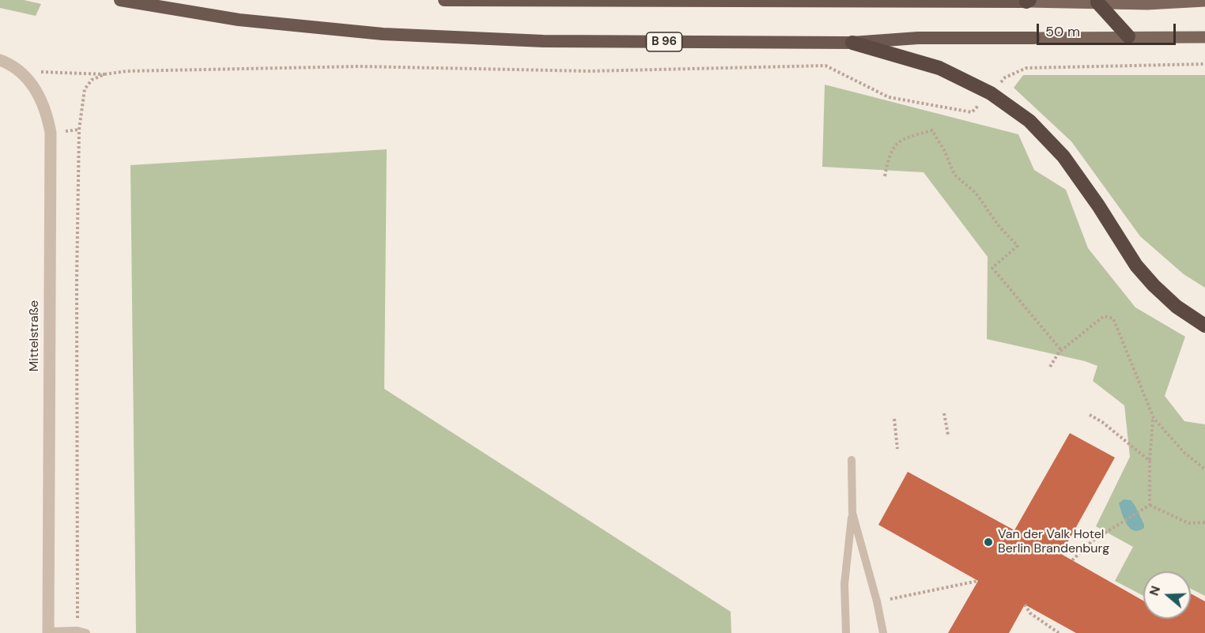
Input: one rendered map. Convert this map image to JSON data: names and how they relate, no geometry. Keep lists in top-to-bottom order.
{
  "streets": {
    "highway": ["B 96"],
    "street": ["Mittelstraße"]
  },
  "places": ["Van der Valk Hotel Berlin Brandenburg"],
  "scale_bar": "50 m",
  "north": "left"
}
